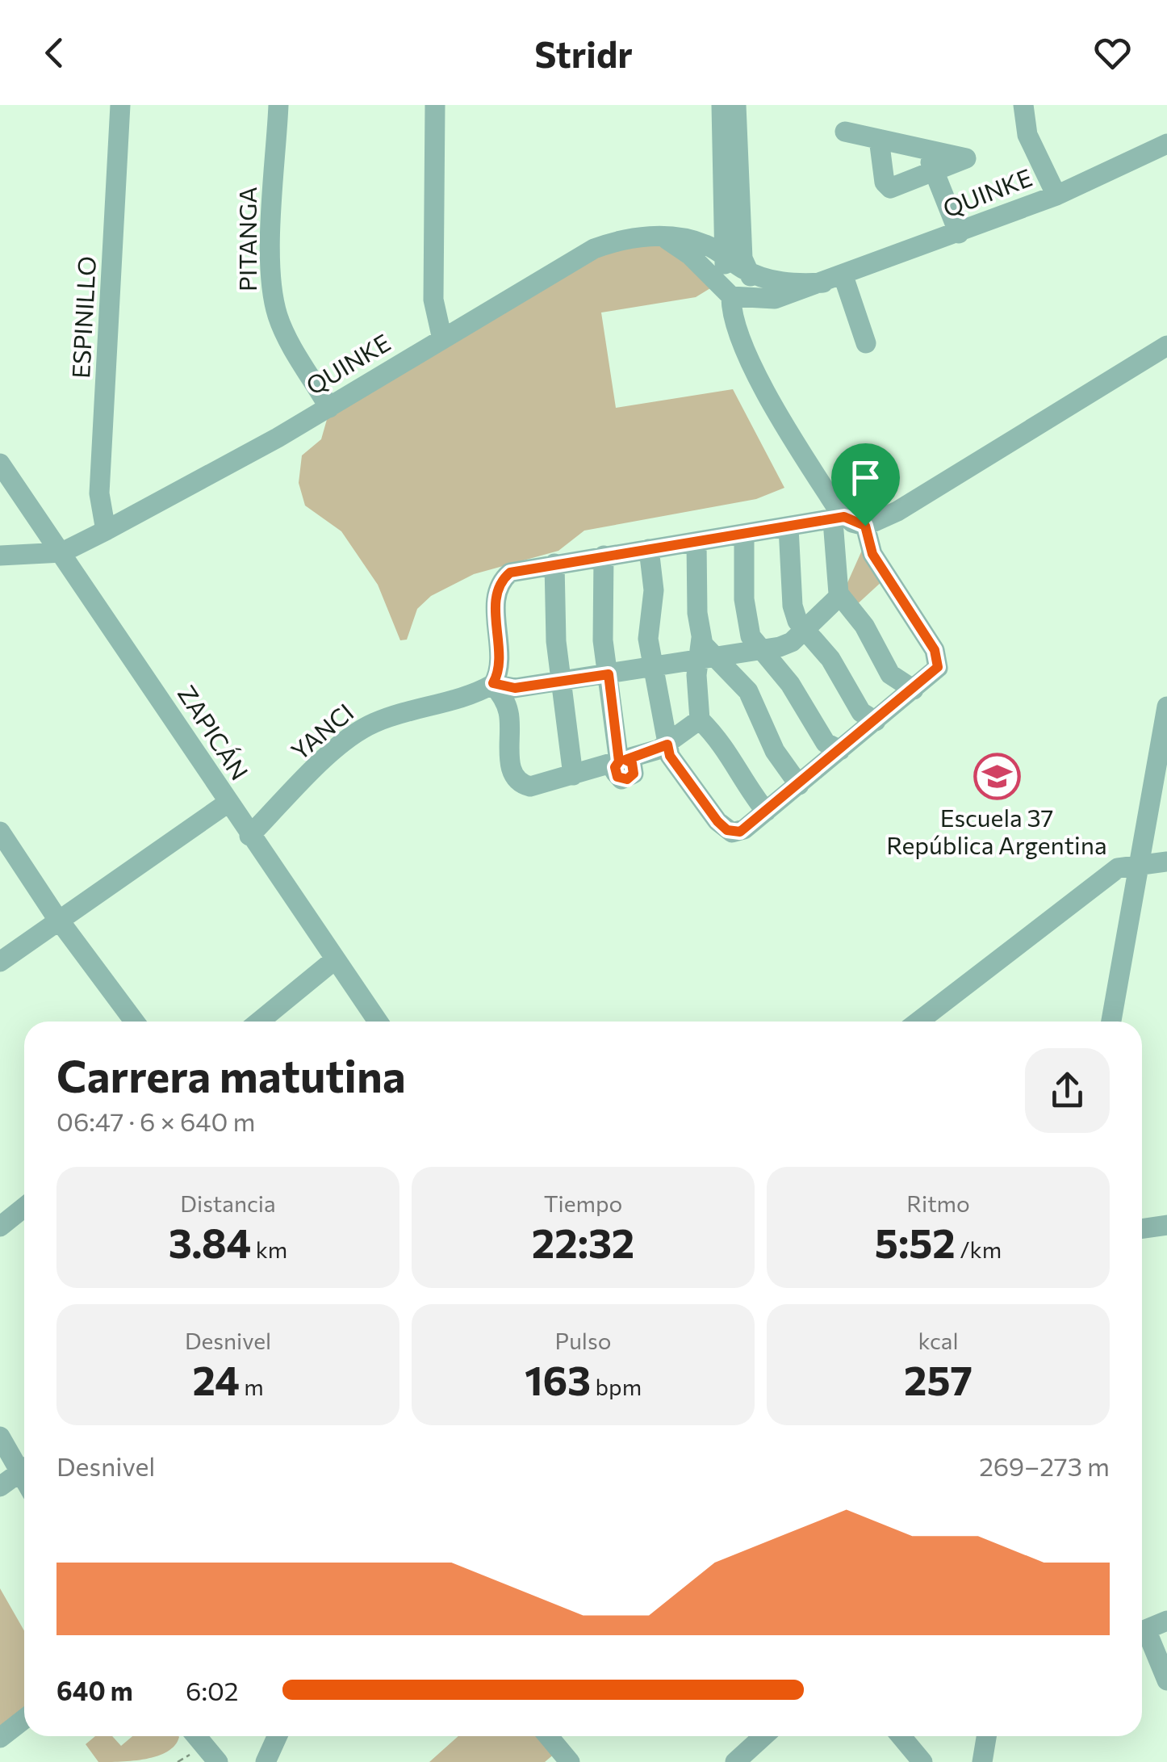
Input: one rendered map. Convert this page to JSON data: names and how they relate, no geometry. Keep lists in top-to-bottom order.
{
  "streets": {
    "street": [
      "QUINKE",
      "PITANGA",
      "ESPINILLO",
      "YANCI",
      "ZAPICÁN"
    ]
  },
  "crossings": [
    ["QUINKE", "PITANGA"],
    ["QUINKE", "ESPINILLO"],
    ["QUINKE", "ZAPICÁN"],
    ["YANCI", "ZAPICÁN"]
  ],
  "places": {
    "school or university": ["Escuela 37 República Argentina"]
  },
  "page": {
    "header": "Stridr",
    "heading": ["Carrera matutina", "06:47 · 6 × 640 m"],
    "stats": [
      ["Distancia", "3.84 km"],
      ["Tiempo", "22:32"],
      ["Ritmo", "5:52 /km"],
      ["Desnivel", "24 m"],
      ["Pulso", "163 bpm"],
      ["kcal", "257"]
    ],
    "chart": ["Desnivel", "269–273 m"],
    "list": [
      {
        "name": "640 m",
        "note": "6:02"
      }
    ]
  }
}
